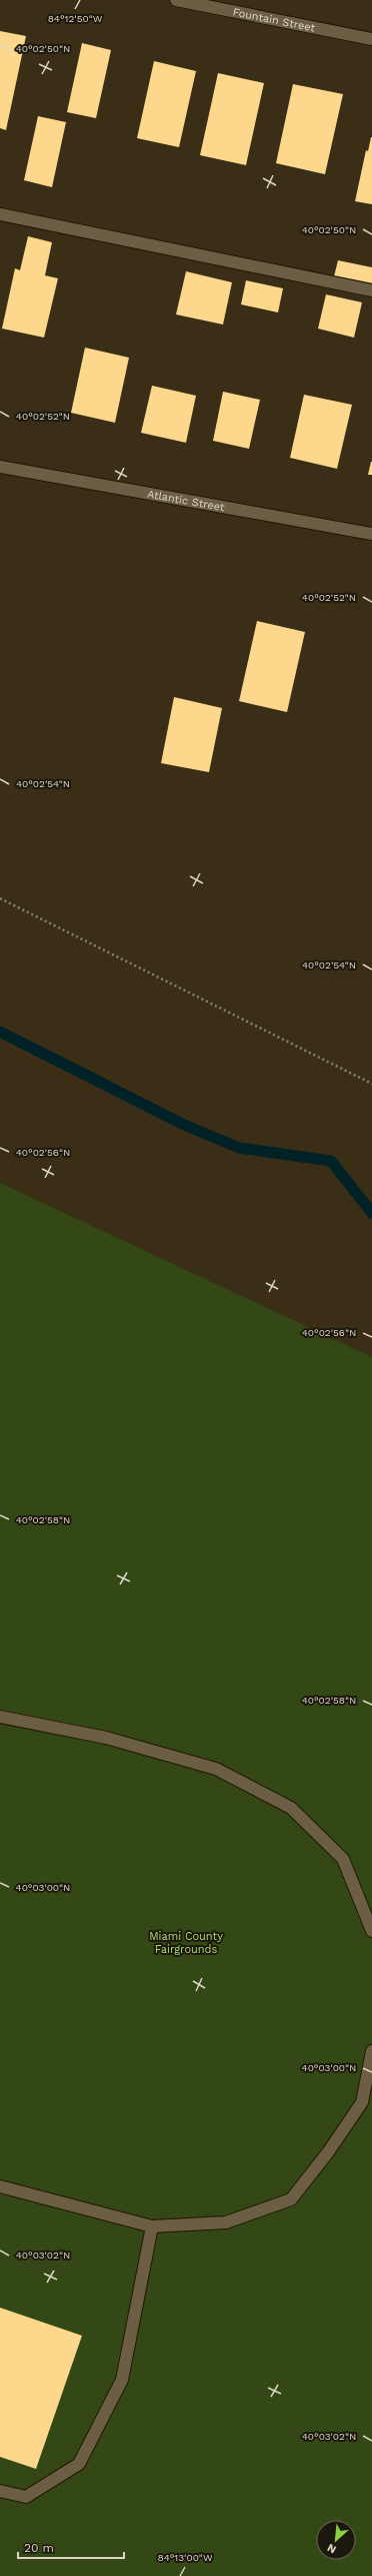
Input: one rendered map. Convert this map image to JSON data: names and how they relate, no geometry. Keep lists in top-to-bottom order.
{
  "streets": {
    "street": ["Fountain Street", "Atlantic Street"]
  },
  "parks": ["Miami County Fairgrounds"],
  "scale_bar": "20 m",
  "north": "bottom left",
  "coordinates": [
    "84°12'50\"W",
    "40°02'50\"N",
    "40°02'52\"N",
    "40°02'54\"N",
    "40°02'56\"N",
    "40°02'58\"N",
    "40°03'00\"N",
    "40°03'02\"N",
    "84°13'00\"W"
  ]
}
